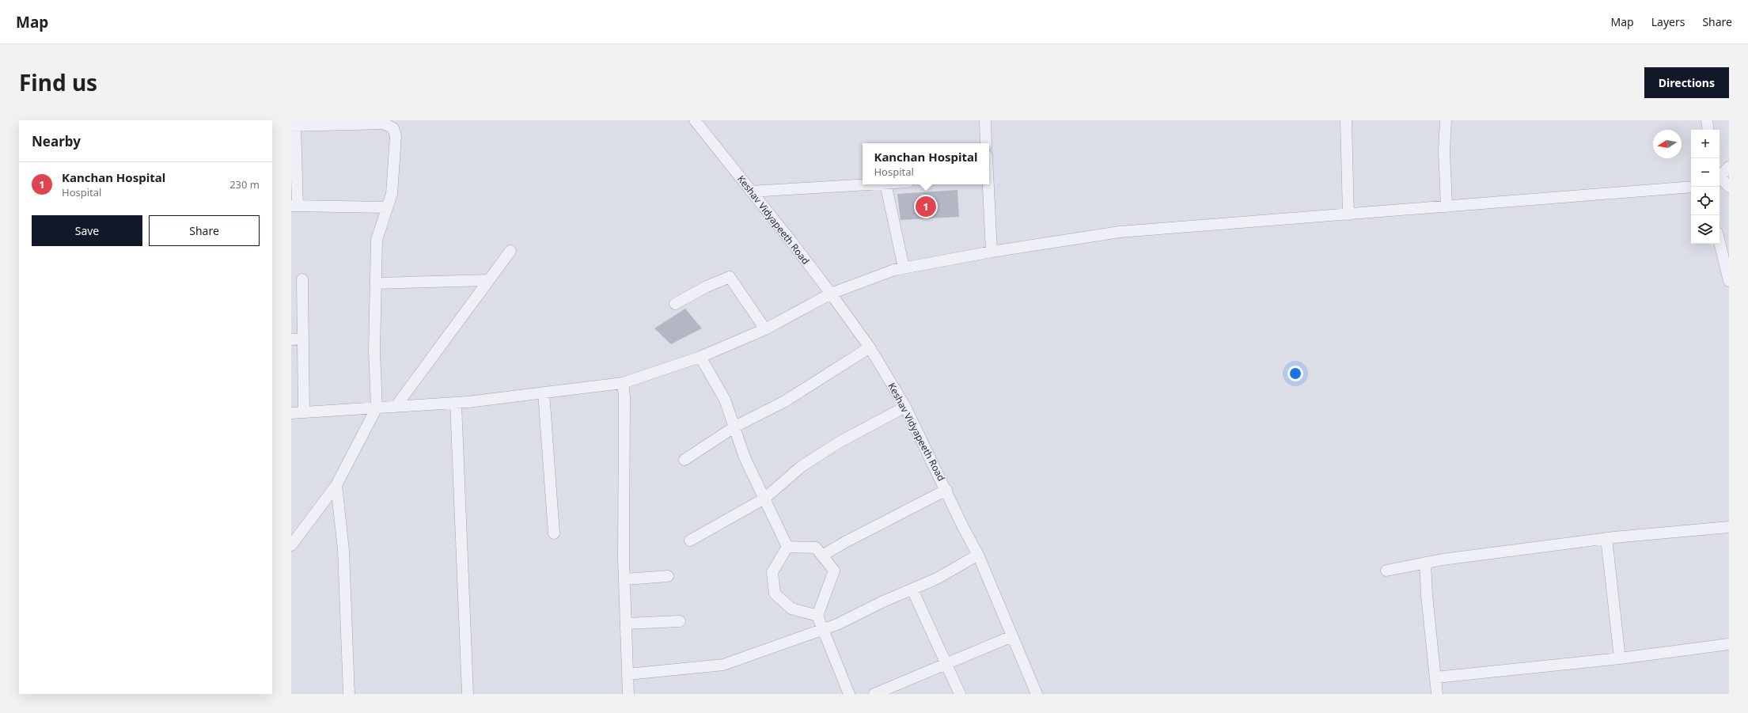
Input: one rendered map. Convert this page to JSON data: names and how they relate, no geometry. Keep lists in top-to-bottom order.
{
  "streets": {
    "street": ["Keshav Vidyapeeth Road"]
  },
  "north": "left",
  "page": {
    "header": "Map",
    "nav": ["Map", "Layers", "Share"],
    "title": "Find us",
    "buttons": [
      "Directions",
      ["Save", "Share"]
    ],
    "heading": "Nearby",
    "map_buttons": ["+", "−"],
    "popup": ["Kanchan Hospital", "Hospital"],
    "list": [
      {
        "mark": "1",
        "name": "Kanchan Hospital",
        "note": "Hospital",
        "value": "230 m"
      }
    ],
    "pins": "1"
  }
}
